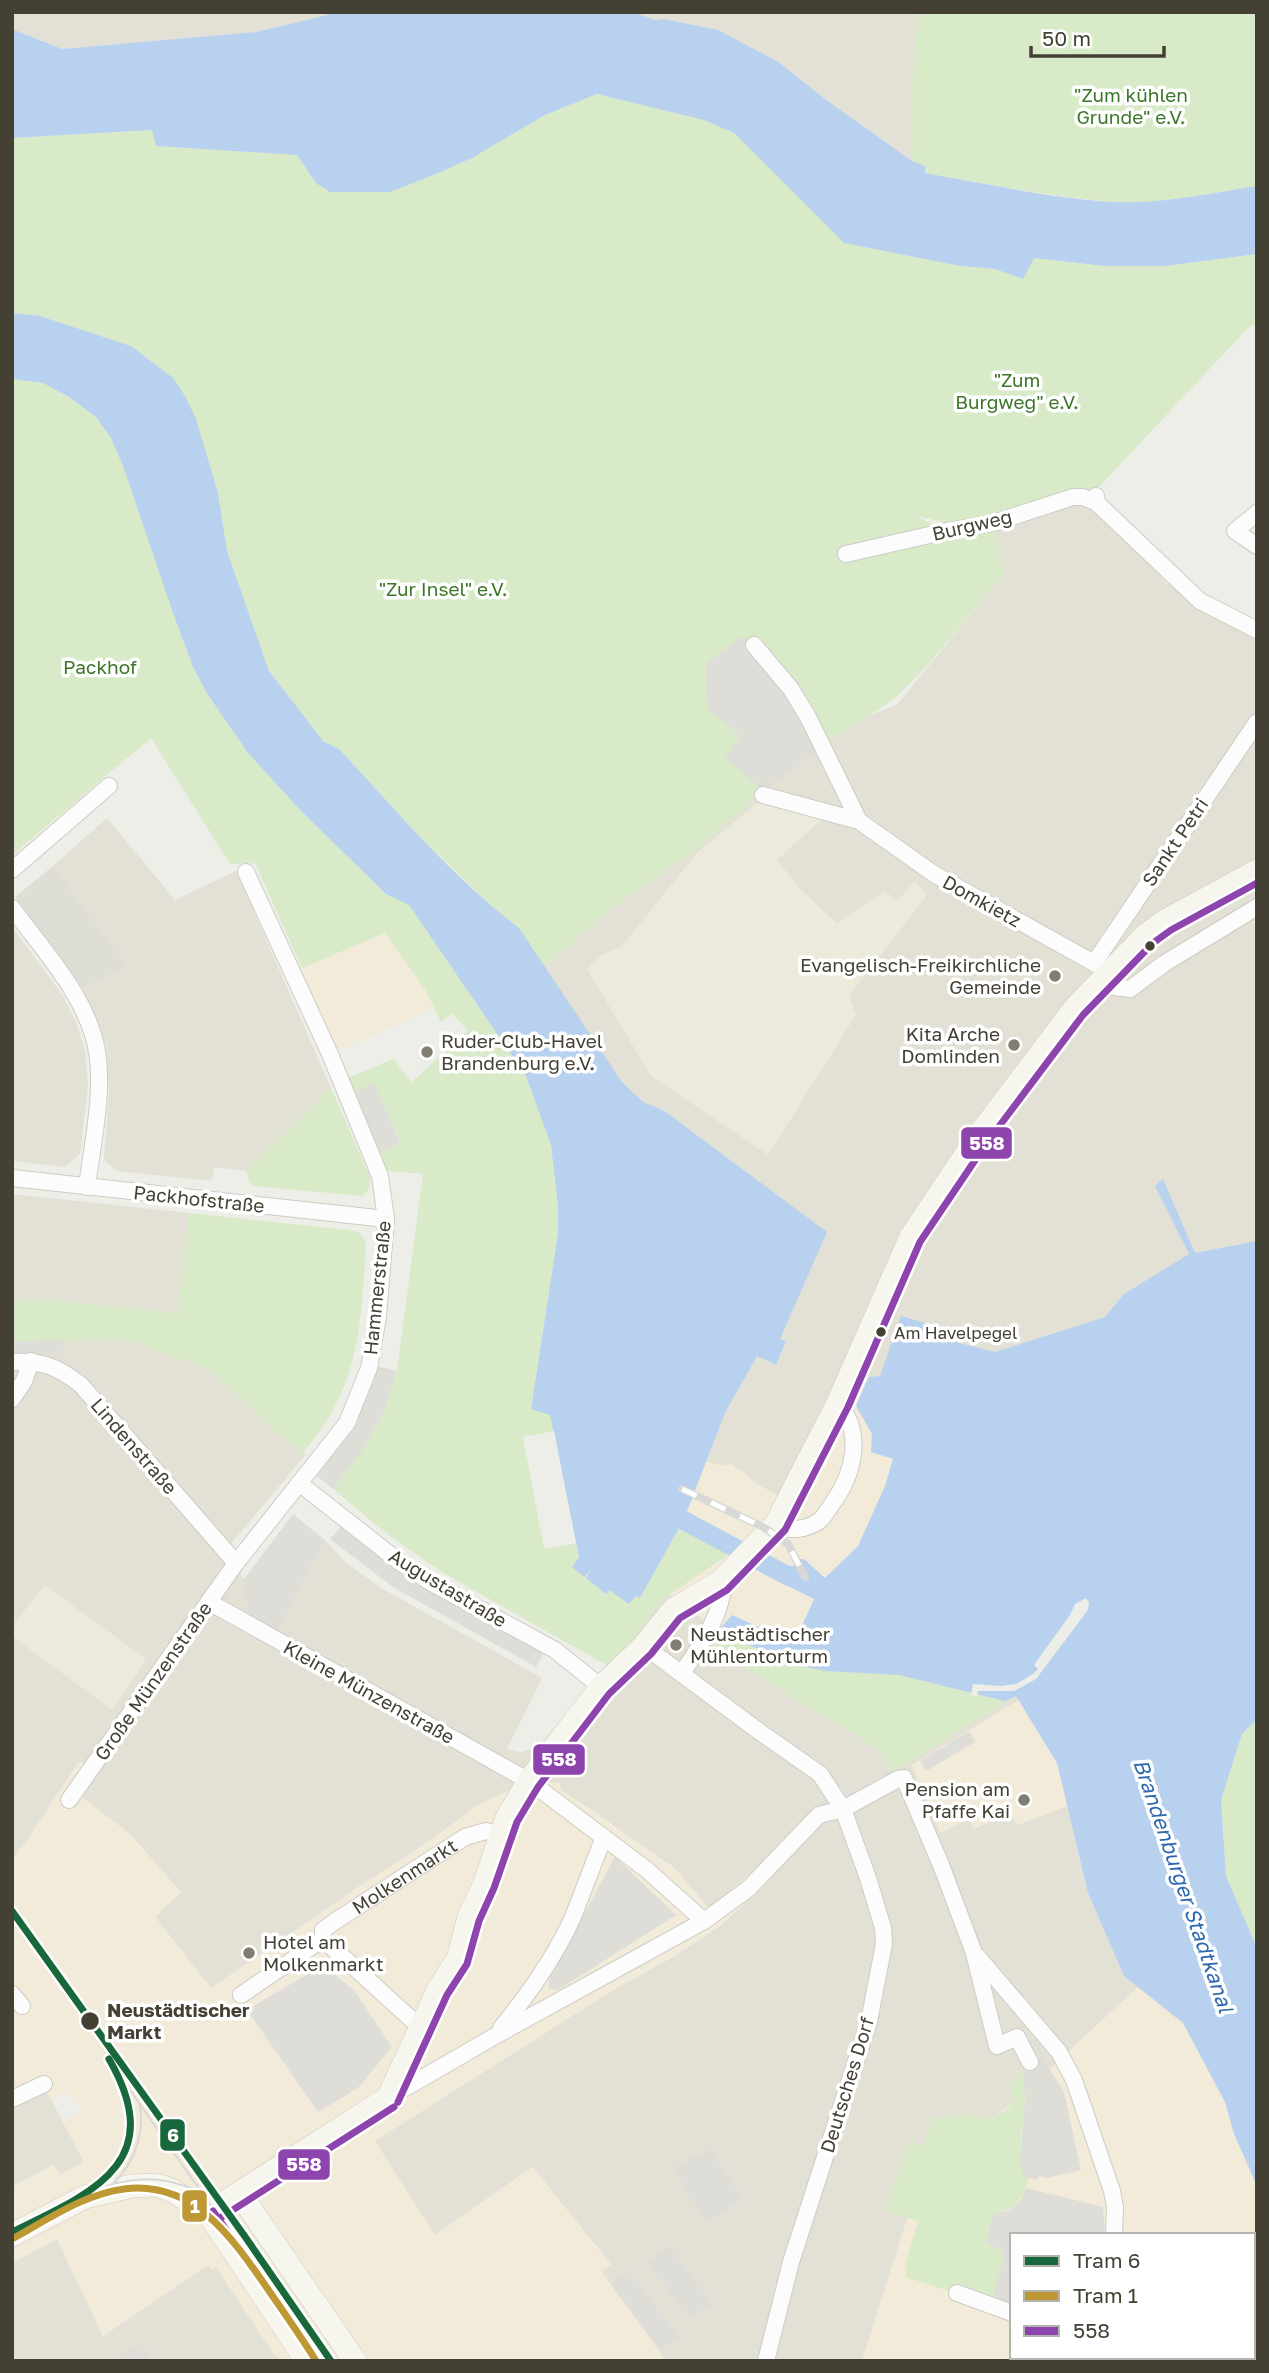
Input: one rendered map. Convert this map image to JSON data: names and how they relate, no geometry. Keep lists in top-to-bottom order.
{
  "streets": {
    "street": [
      "Burgweg",
      "Sankt Petri",
      "Domkietz",
      "Packhofstraße",
      "Hammerstraße",
      "Lindenstraße",
      "Augustastraße",
      "Große Münzenstraße",
      "Kleine Münzenstraße",
      "Molkenmarkt",
      "Deutsches Dorf"
    ]
  },
  "crossings": [
    ["Sankt Petri", "Domkietz"],
    ["Packhofstraße", "Hammerstraße"],
    ["Hammerstraße", "Lindenstraße"],
    ["Hammerstraße", "Augustastraße"],
    ["Hammerstraße", "Große Münzenstraße"],
    ["Lindenstraße", "Große Münzenstraße"],
    ["Große Münzenstraße", "Kleine Münzenstraße"]
  ],
  "water": ["Brandenburger Stadtkanal"],
  "parks": [
    "\"Zum kühlen Grunde\" e.V.",
    "\"Zum Burgweg\" e.V.",
    "\"Zur Insel\" e.V.",
    "Packhof"
  ],
  "places": [
    "Evangelisch-Freikirchliche Gemeinde",
    "Kita Arche Domlinden",
    "Ruder-Club-Havel Brandenburg e.V.",
    "Am Havelpegel",
    "Neustädtischer Mühlentorturm",
    "Pension am Pfaffe Kai",
    "Hotel am Molkenmarkt",
    "Neustädtischer Markt"
  ],
  "lines": ["transit line 558", "tram line 6", "tram line 1"],
  "legend": ["Tram 6", "Tram 1", "558"],
  "scale_bar": "50 m"
}
